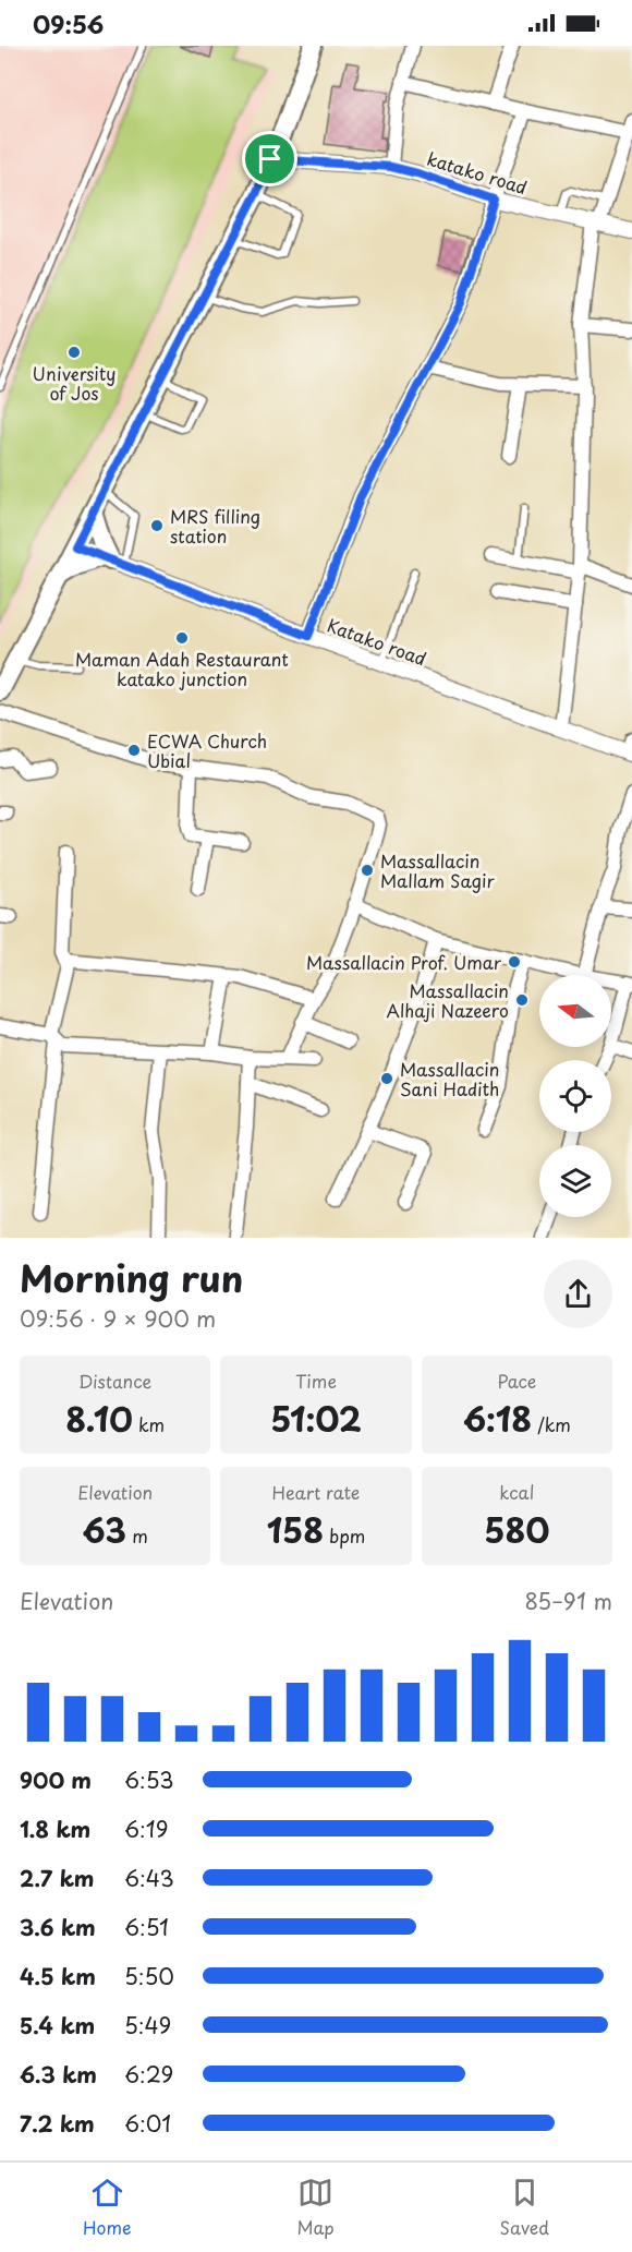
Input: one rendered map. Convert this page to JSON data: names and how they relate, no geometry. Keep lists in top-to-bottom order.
{
  "streets": {
    "street": ["katako road", "Katako road"]
  },
  "places": [
    "University of Jos",
    "MRS filling station",
    "Maman Adah Restaurant katako junction",
    "ECWA Church Ubial",
    "Massallacin Mallam Sagir",
    "Massallacin Prof. Umar",
    "Massallacin Alhaji Nazeero",
    "Massallacin Sani Hadith"
  ],
  "north": "left",
  "page": {
    "status": "09:56",
    "heading": ["Morning run", "09:56 · 9 × 900 m"],
    "stats": [
      ["Distance", "8.10 km"],
      ["Time", "51:02"],
      ["Pace", "6:18 /km"],
      ["Elevation", "63 m"],
      ["Heart rate", "158 bpm"],
      ["kcal", "580"]
    ],
    "chart": ["Elevation", "85–91 m"],
    "list": [
      {
        "name": "900 m",
        "note": "6:53"
      },
      {
        "name": "1.8 km",
        "note": "6:19"
      },
      {
        "name": "2.7 km",
        "note": "6:43"
      },
      {
        "name": "3.6 km",
        "note": "6:51"
      },
      {
        "name": "4.5 km",
        "note": "5:50"
      },
      {
        "name": "5.4 km",
        "note": "5:49"
      },
      {
        "name": "6.3 km",
        "note": "6:29"
      },
      {
        "name": "7.2 km",
        "note": "6:01"
      }
    ],
    "tabs": ["Home", "Map", "Saved"]
  }
}
